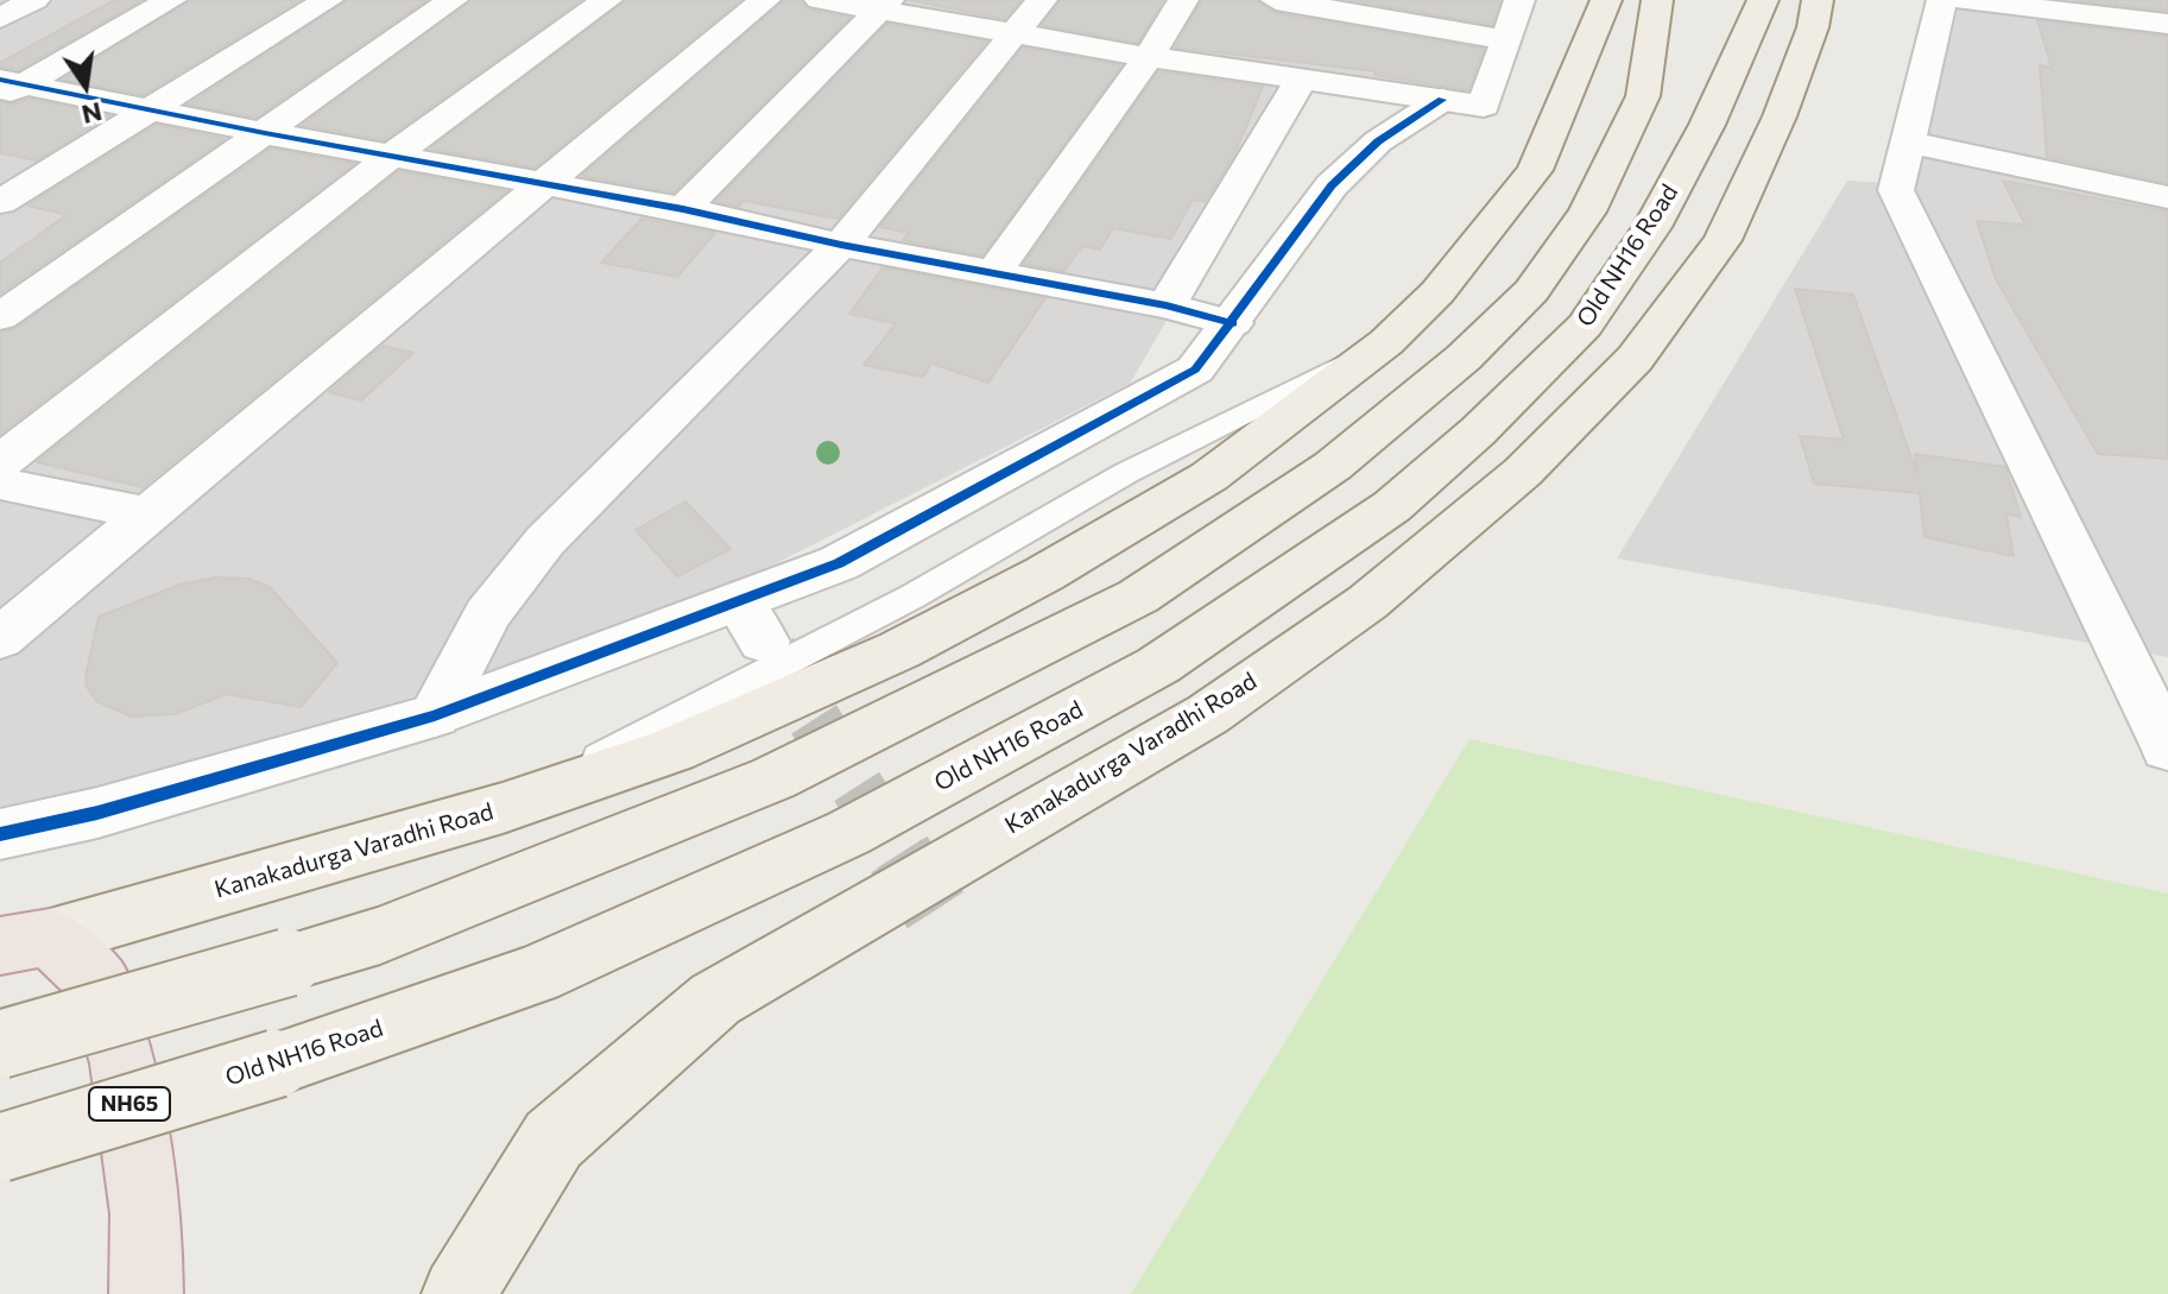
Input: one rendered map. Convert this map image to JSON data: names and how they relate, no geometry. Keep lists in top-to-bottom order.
{
  "streets": {
    "highway": ["NH65"],
    "main road": ["Old NH16 Road", "Kanakadurga Varadhi Road"]
  },
  "crossings": [
    ["Kanakadurga Varadhi Road", "NH65"]
  ],
  "north": "bottom"
}
